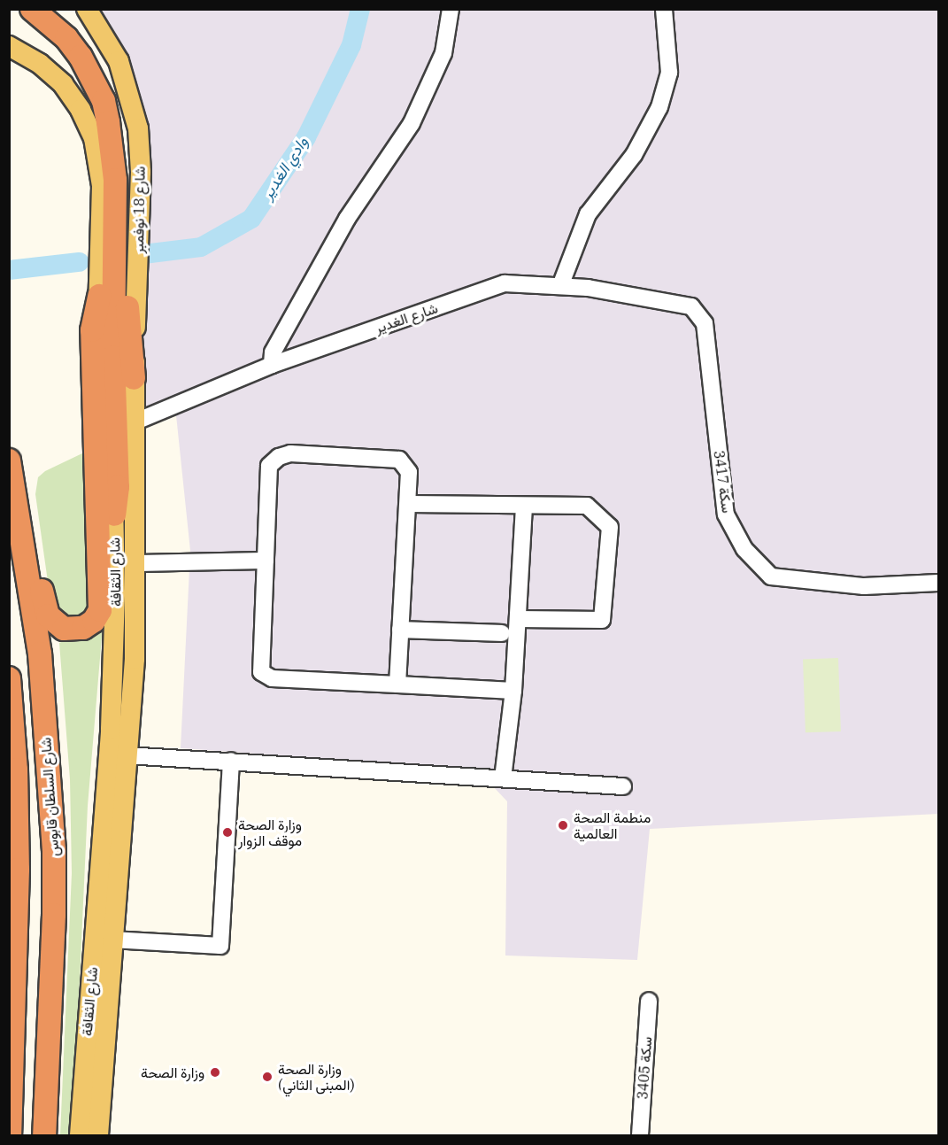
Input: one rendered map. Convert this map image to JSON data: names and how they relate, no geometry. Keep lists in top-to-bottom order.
{
  "streets": {
    "highway": ["شارع السلطان قابوس"],
    "main road": ["شارع 18 نوفمبر", "شارع الثقافة"],
    "street": ["شارع الغدير", "سكة 3417", "سكة 3405"]
  },
  "crossings": [
    ["شارع 18 نوفمبر", "شارع الغدير"],
    ["شارع 18 نوفمبر", "شارع الثقافة"],
    ["شارع الغدير", "سكة 3417"],
    ["شارع الغدير", "شارع الثقافة"]
  ],
  "water": ["وادي الغدير"],
  "places": [
    "منطمة الصحة العالمية",
    "وزارة الصحة موقف الزوار",
    "وزارة الصحة",
    "وزارة الصحة (المبنى الثاني)"
  ]
}
